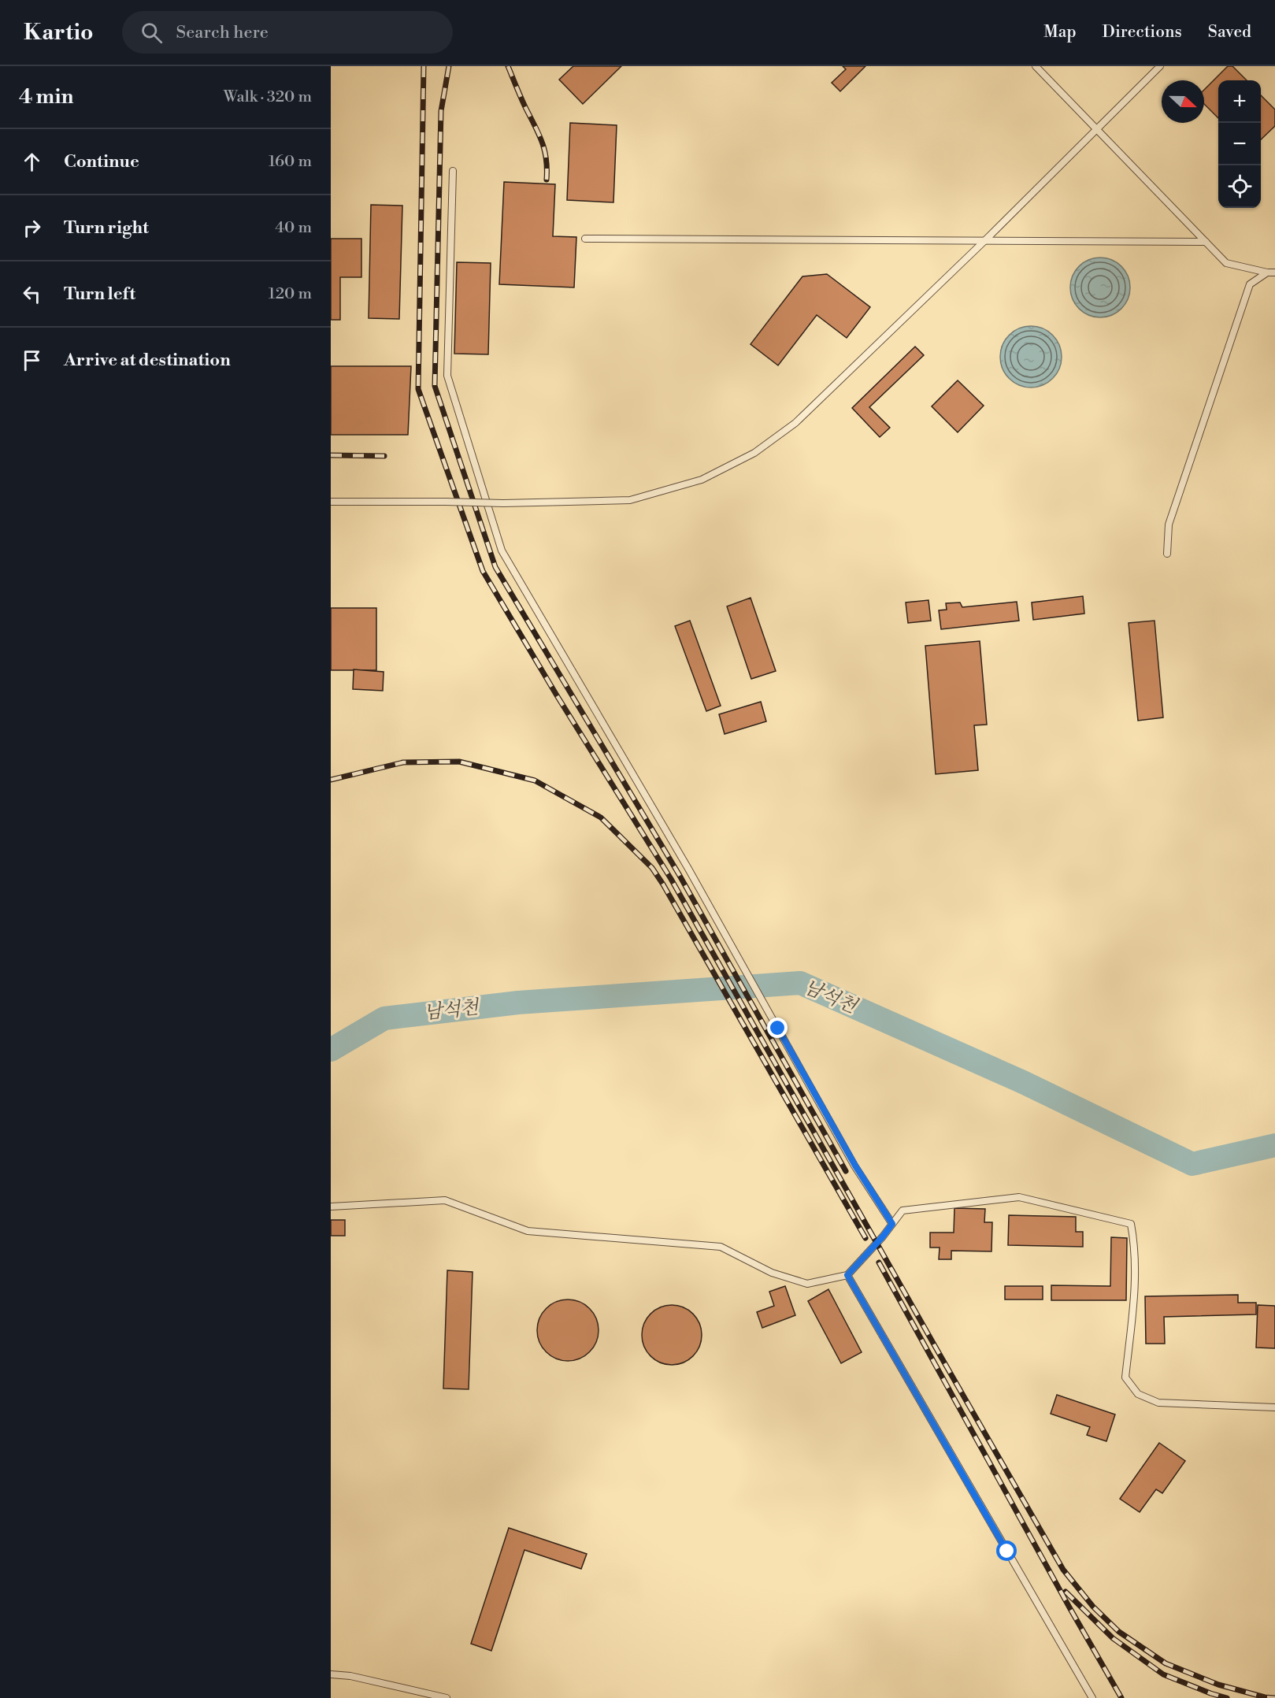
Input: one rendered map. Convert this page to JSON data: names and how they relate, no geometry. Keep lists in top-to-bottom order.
{
  "water": ["남석천"],
  "north": "right",
  "page": {
    "header": "Kartio",
    "search": "Search here",
    "nav": ["Map", "Directions", "Saved"],
    "heading": ["4 min", "Walk · 320 m"],
    "map_buttons": ["+", "−"],
    "list": [
      ["Continue", "160 m"],
      ["Turn right", "40 m"],
      ["Turn left", "120 m"],
      "Arrive at destination"
    ]
  }
}
